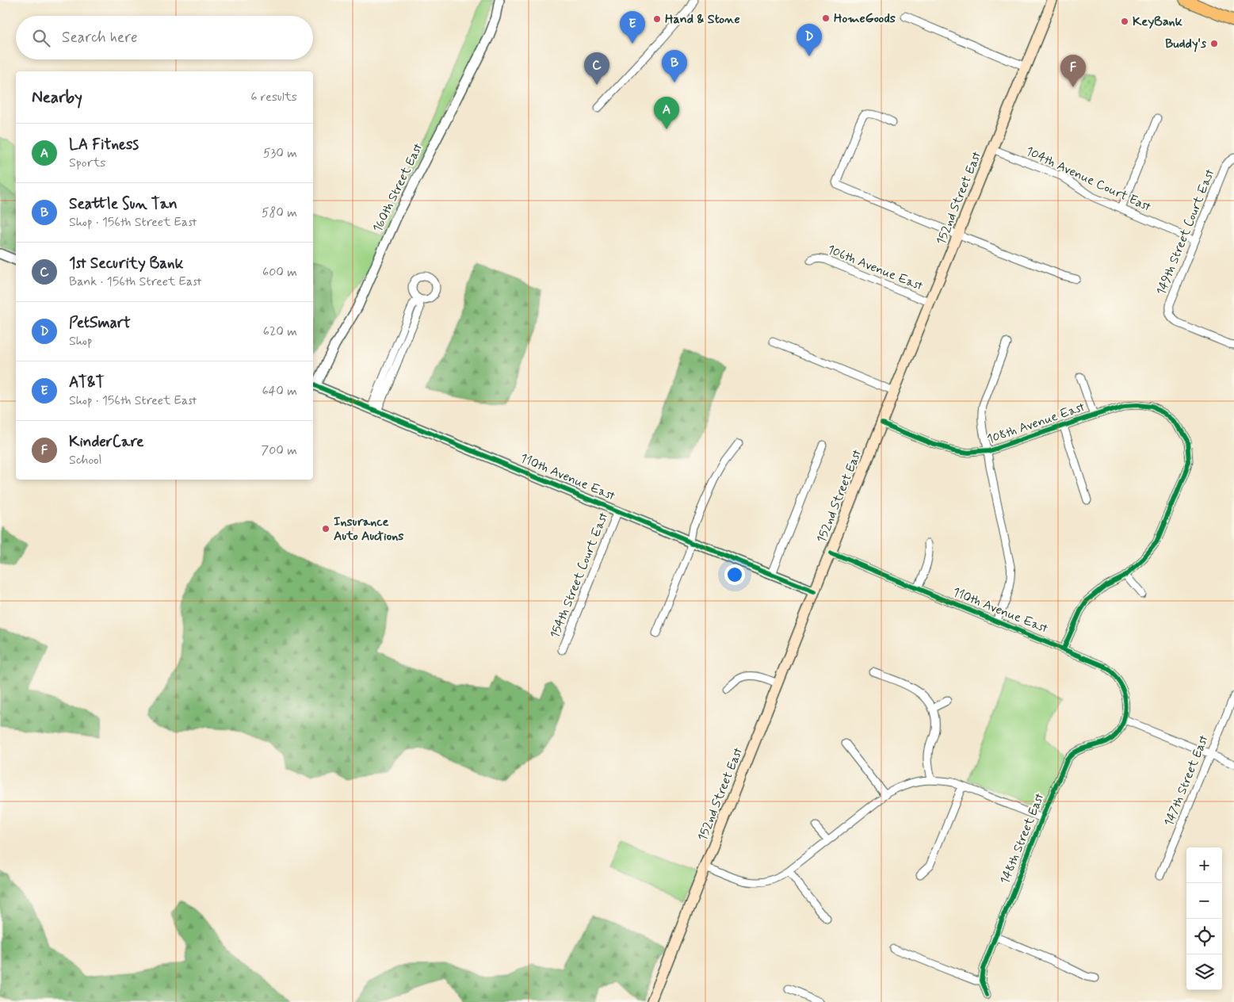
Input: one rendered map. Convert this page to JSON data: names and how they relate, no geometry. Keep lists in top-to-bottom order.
{
  "streets": {
    "main road": ["152nd Street East"],
    "street": [
      "104th Avenue Court East",
      "160th Street East",
      "149th Street Court East",
      "106th Avenue East",
      "108th Avenue East",
      "110th Avenue East",
      "154th Street Court East",
      "147th Street East",
      "148th Street East"
    ]
  },
  "crossings": [
    ["104th Avenue Court East", "152nd Street East"],
    ["104th Avenue Court East", "149th Street Court East"],
    ["160th Street East", "110th Avenue East"],
    ["152nd Street East", "106th Avenue East"],
    ["152nd Street East", "108th Avenue East"],
    ["152nd Street East", "110th Avenue East"],
    ["110th Avenue East", "154th Street Court East"],
    ["110th Avenue East", "148th Street East"]
  ],
  "places": [
    "HomeGoods",
    "Hand & Stone",
    "KeyBank",
    "Buddy's",
    "Insurance Auto Auctions"
  ],
  "page": {
    "pins": [
      "E",
      "D",
      "B",
      "C",
      "F",
      "A"
    ],
    "search": "Search here",
    "heading": ["Nearby", "6 results"],
    "list": [
      {
        "mark": "A",
        "name": "LA Fitness",
        "note": "Sports",
        "value": "530 m"
      },
      {
        "mark": "B",
        "name": "Seattle Sun Tan",
        "note": "Shop · 156th Street East",
        "value": "580 m"
      },
      {
        "mark": "C",
        "name": "1st Security Bank",
        "note": "Bank · 156th Street East",
        "value": "600 m"
      },
      {
        "mark": "D",
        "name": "PetSmart",
        "note": "Shop",
        "value": "620 m"
      },
      {
        "mark": "E",
        "name": "AT&T",
        "note": "Shop · 156th Street East",
        "value": "640 m"
      },
      {
        "mark": "F",
        "name": "KinderCare",
        "note": "School",
        "value": "700 m"
      }
    ],
    "map_buttons": ["+", "−"]
  }
}
